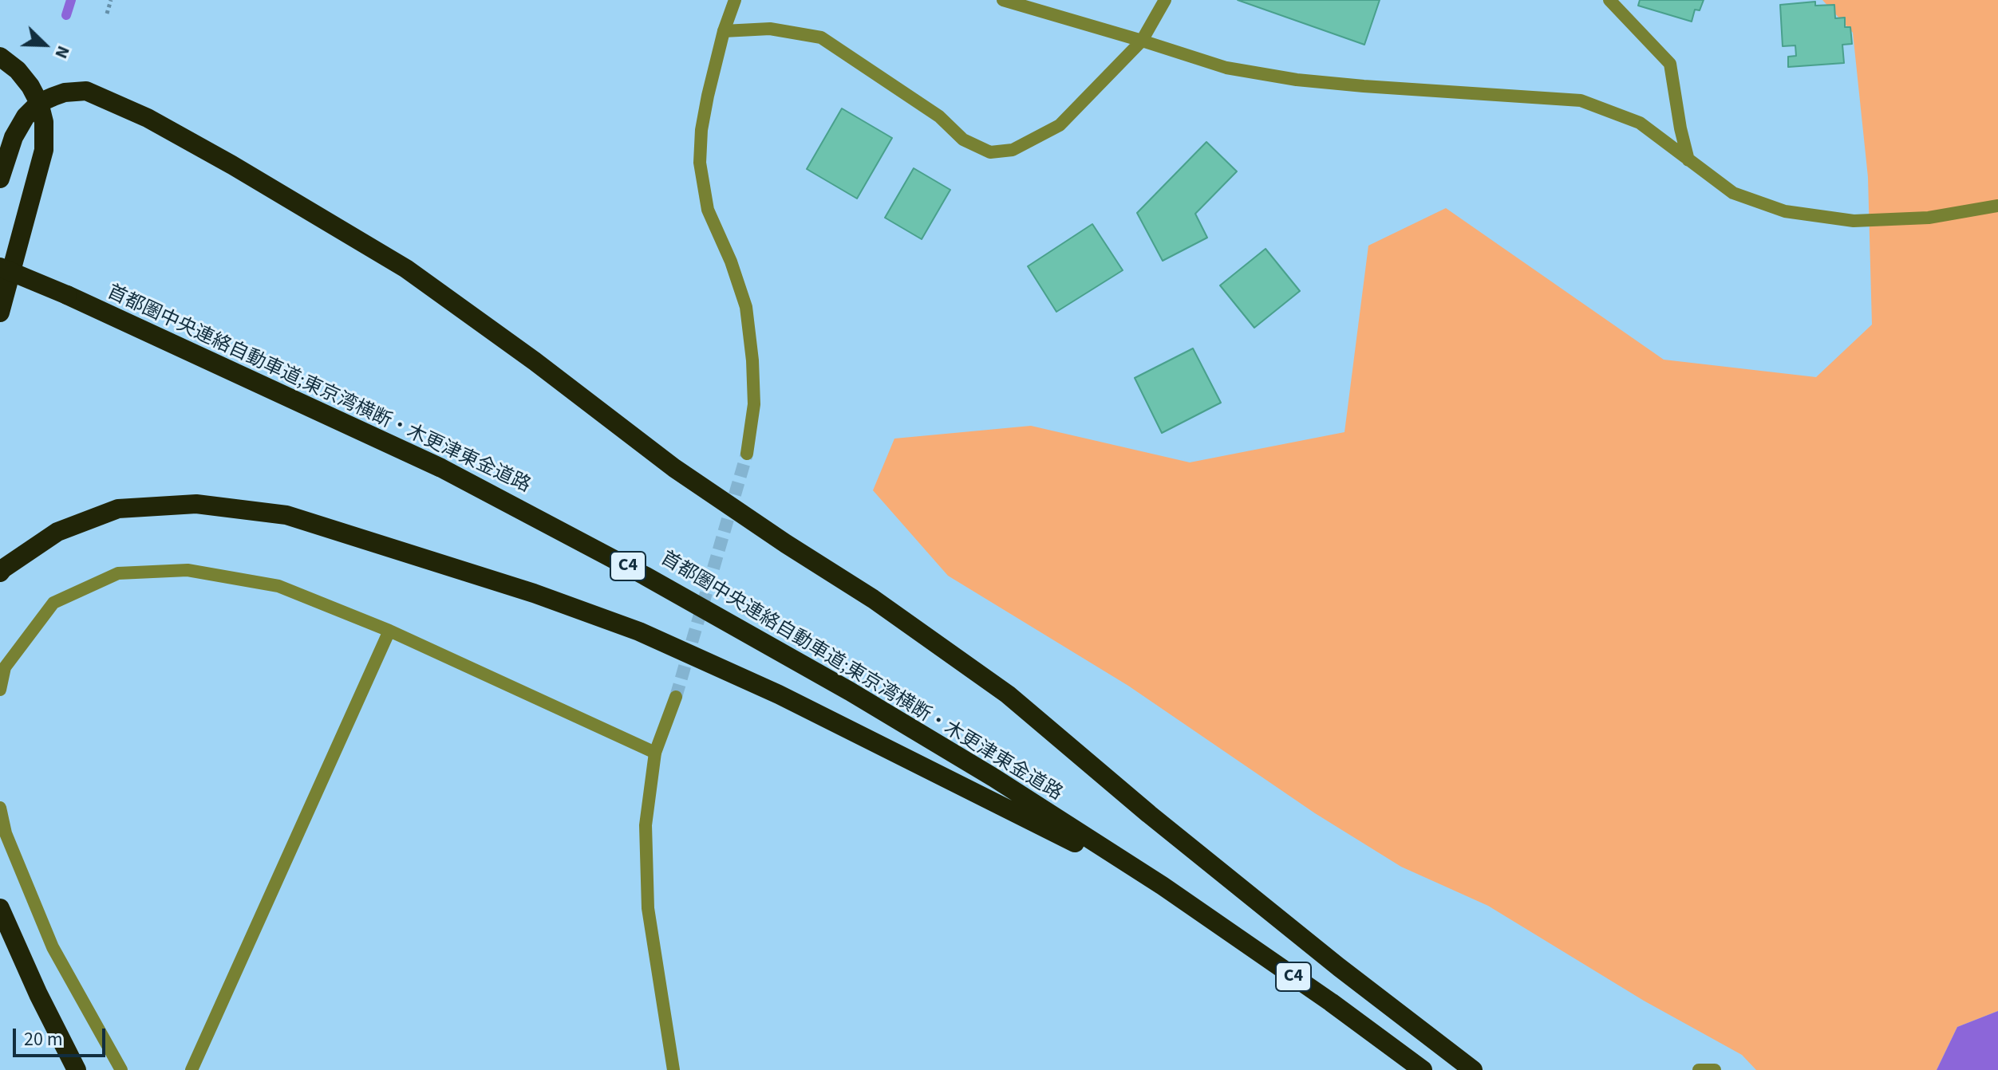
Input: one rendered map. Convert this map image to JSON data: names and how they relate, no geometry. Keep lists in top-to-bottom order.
{
  "streets": {
    "highway": ["首都圏中央連絡自動車道;東京湾横断・木更津東金道路", "C4"]
  },
  "scale_bar": "20 m",
  "north": "bottom right"
}
